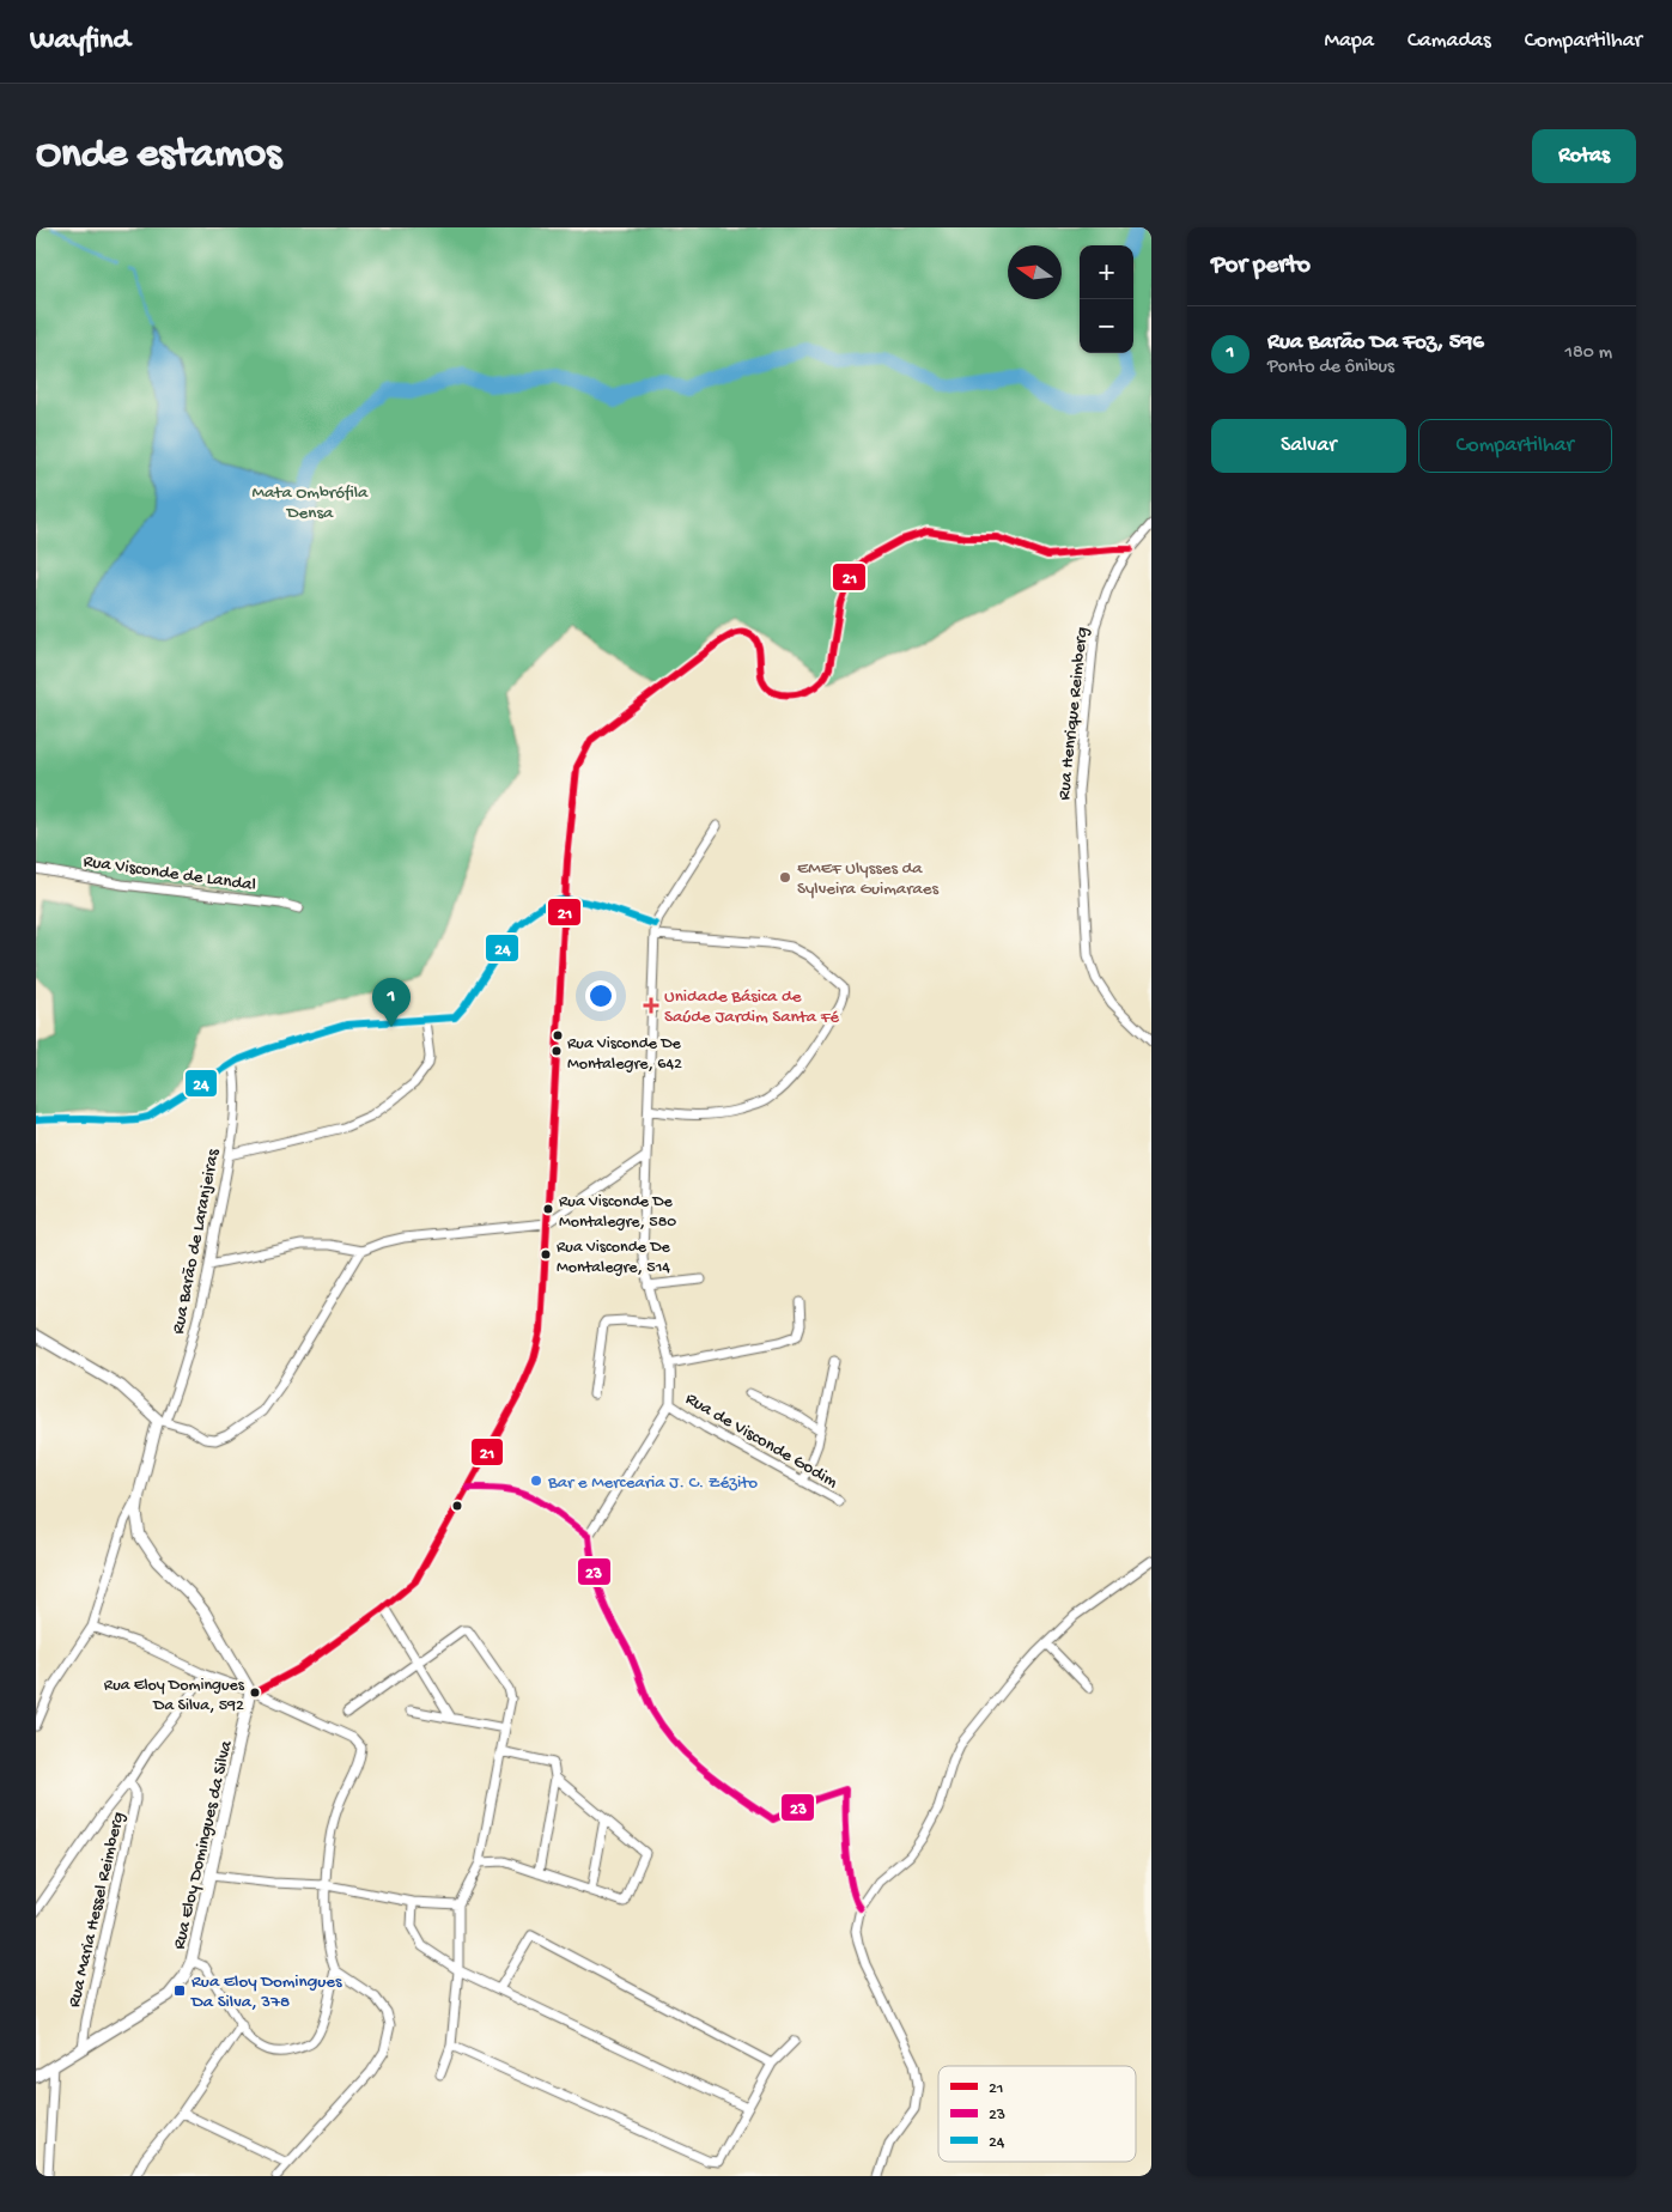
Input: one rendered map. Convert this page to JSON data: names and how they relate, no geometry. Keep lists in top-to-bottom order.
{
  "streets": {
    "main road": ["Rua Barão de Laranjeiras", "Rua Eloy Domingues da Silva"],
    "street": [
      "Rua Henrique Reimberg",
      "Rua Visconde de Landal",
      "Rua de Visconde Godim",
      "Rua Maria Hessel Reimberg"
    ]
  },
  "crossings": [
    ["Rua Eloy Domingues da Silva", "Rua Maria Hessel Reimberg"]
  ],
  "parks": ["Mata Ombrófila Densa"],
  "places": {
    "other": [
      "EMEF Ulysses da Sylveira Guimaraes",
      "Rua Visconde De Montalegre, 642",
      "Rua Visconde De Montalegre, 580",
      "Rua Visconde De Montalegre, 514",
      "Bar e Mercearia J. C. Zézito",
      "Rua Eloy Domingues Da Silva, 592"
    ],
    "health": ["Unidade Básica de Saúde Jardim Santa Fé"],
    "transit": ["Rua Eloy Domingues Da Silva, 378"]
  },
  "lines": ["transit line 21", "transit line 24", "transit line 23"],
  "legend": ["21", "23", "24"],
  "north": "left",
  "page": {
    "header": "Wayfind",
    "nav": ["Mapa", "Camadas", "Compartilhar"],
    "buttons": [
      "Rotas",
      ["Salvar", "Compartilhar"]
    ],
    "title": "Onde estamos",
    "heading": "Por perto",
    "map_buttons": ["+", "−"],
    "list": [
      {
        "mark": "1",
        "name": "Rua Barão Da Foz, 596",
        "note": "Ponto de ônibus",
        "value": "180 m"
      }
    ],
    "pins": "1"
  }
}
